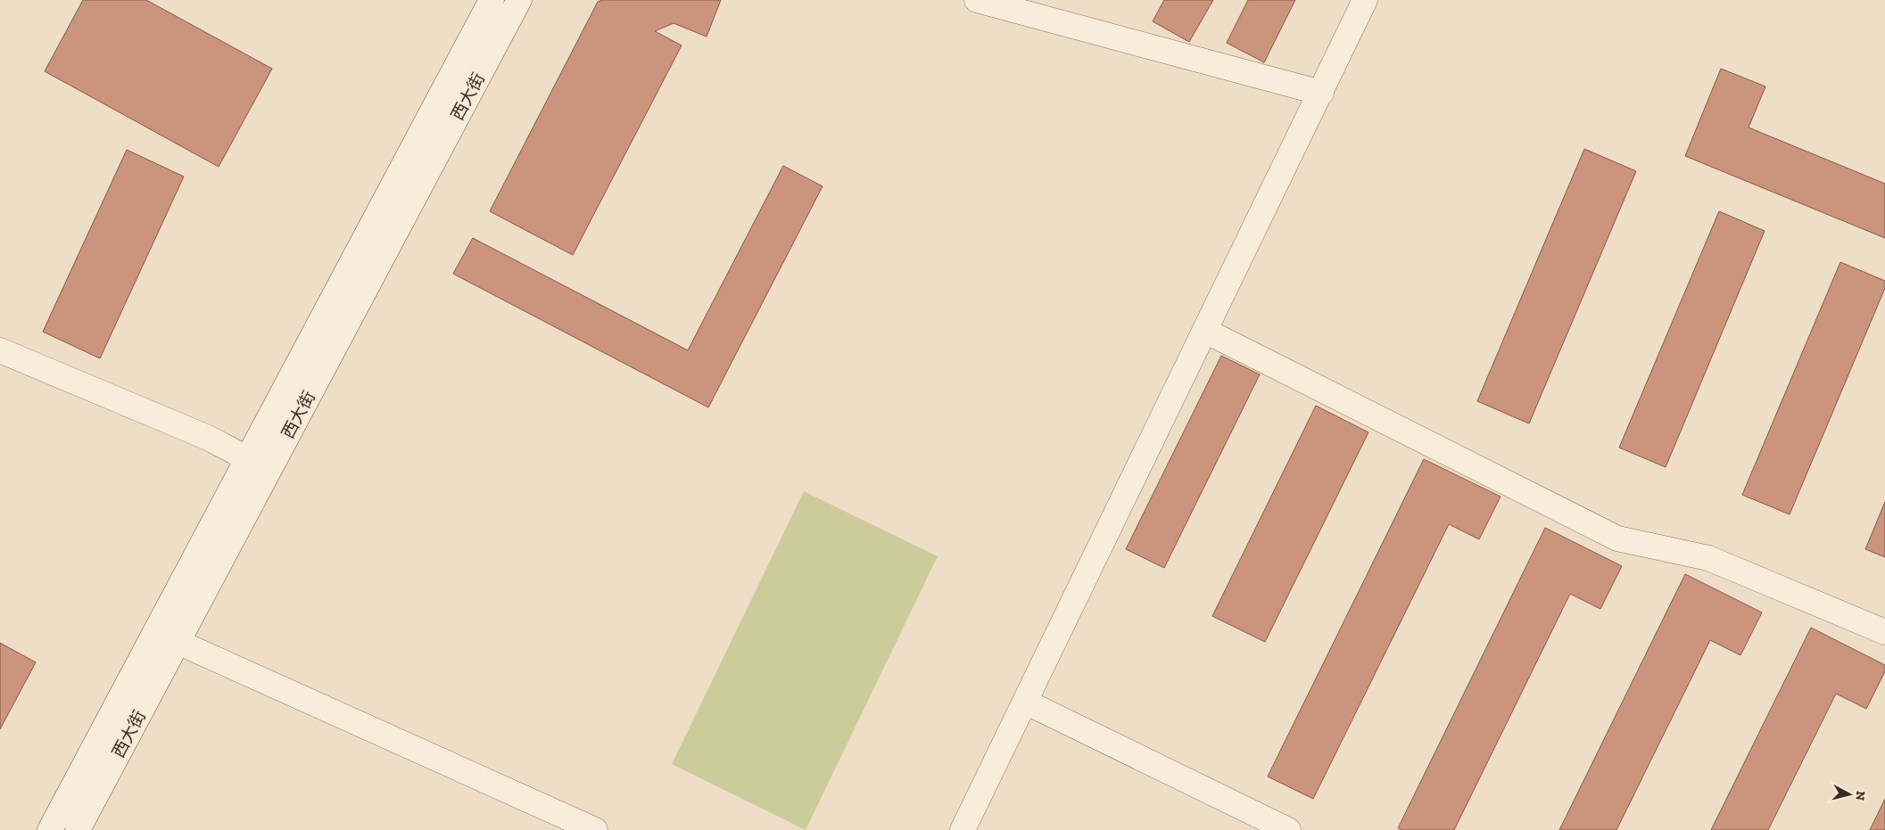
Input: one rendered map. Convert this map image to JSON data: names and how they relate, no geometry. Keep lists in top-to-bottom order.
{
  "streets": {
    "street": ["西大街"]
  },
  "north": "right"
}
